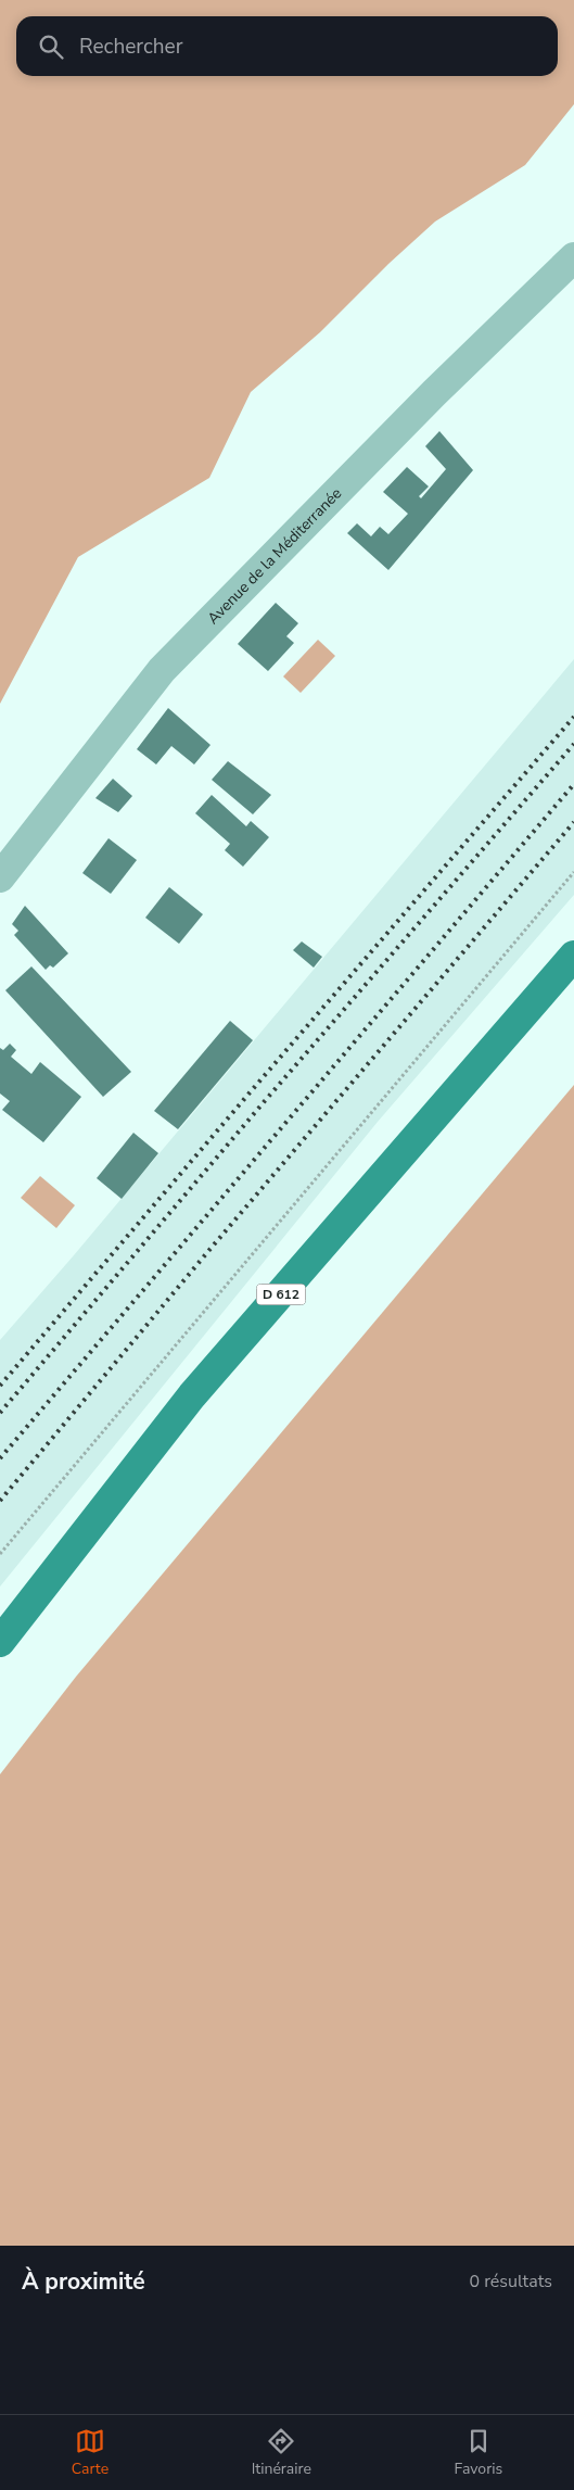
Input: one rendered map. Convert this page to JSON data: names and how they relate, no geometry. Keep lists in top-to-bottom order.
{
  "streets": {
    "main road": ["D 612"],
    "street": ["Avenue de la Méditerranée"]
  },
  "page": {
    "search": "Rechercher",
    "heading": ["À proximité", "0 résultats"],
    "nav": ["Carte", "Itinéraire", "Favoris"]
  }
}
